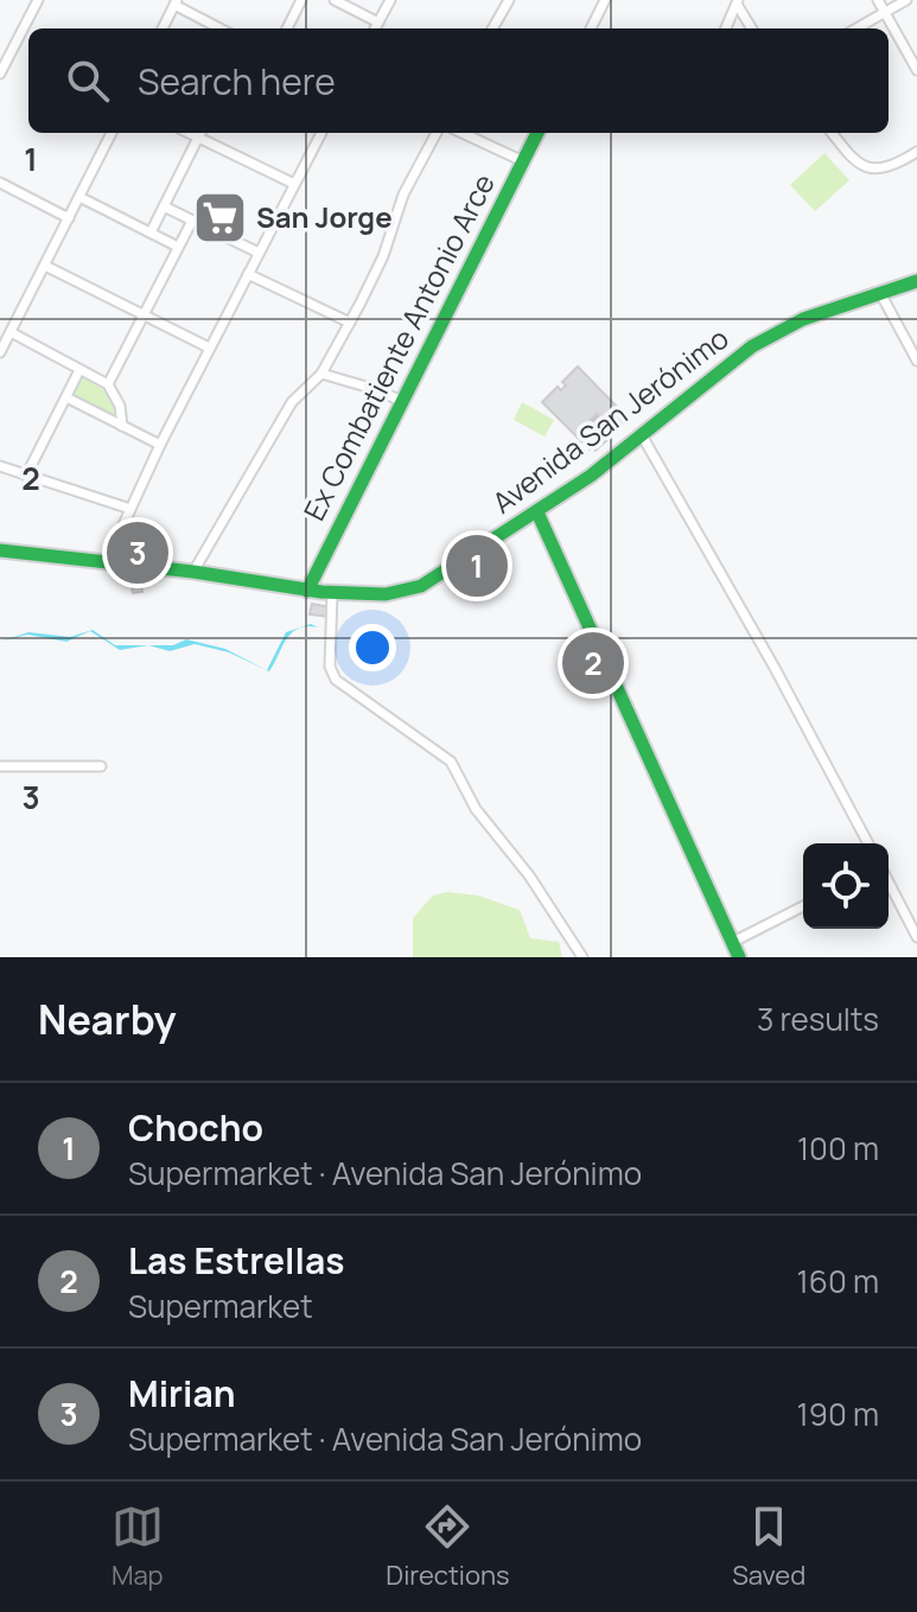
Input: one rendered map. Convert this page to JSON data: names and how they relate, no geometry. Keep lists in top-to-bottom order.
{
  "streets": {
    "street": ["Ex Combatiente Antonio Arce", "Avenida San Jerónimo"]
  },
  "crossings": [
    ["Ex Combatiente Antonio Arce", "Avenida San Jerónimo"]
  ],
  "places": {
    "supermarket": ["San Jorge"]
  },
  "page": {
    "search": "Search here",
    "pins": ["3", "1", "2"],
    "heading": ["Nearby", "3 results"],
    "list": [
      {
        "mark": "1",
        "name": "Chocho",
        "note": "Supermarket · Avenida San Jerónimo",
        "value": "100 m"
      },
      {
        "mark": "2",
        "name": "Las Estrellas",
        "note": "Supermarket",
        "value": "160 m"
      },
      {
        "mark": "3",
        "name": "Mirian",
        "note": "Supermarket · Avenida San Jerónimo",
        "value": "190 m"
      }
    ],
    "nav": ["Map", "Directions", "Saved"]
  },
  "grid": {
    "rows": ["1", "2", "3"]
  }
}
